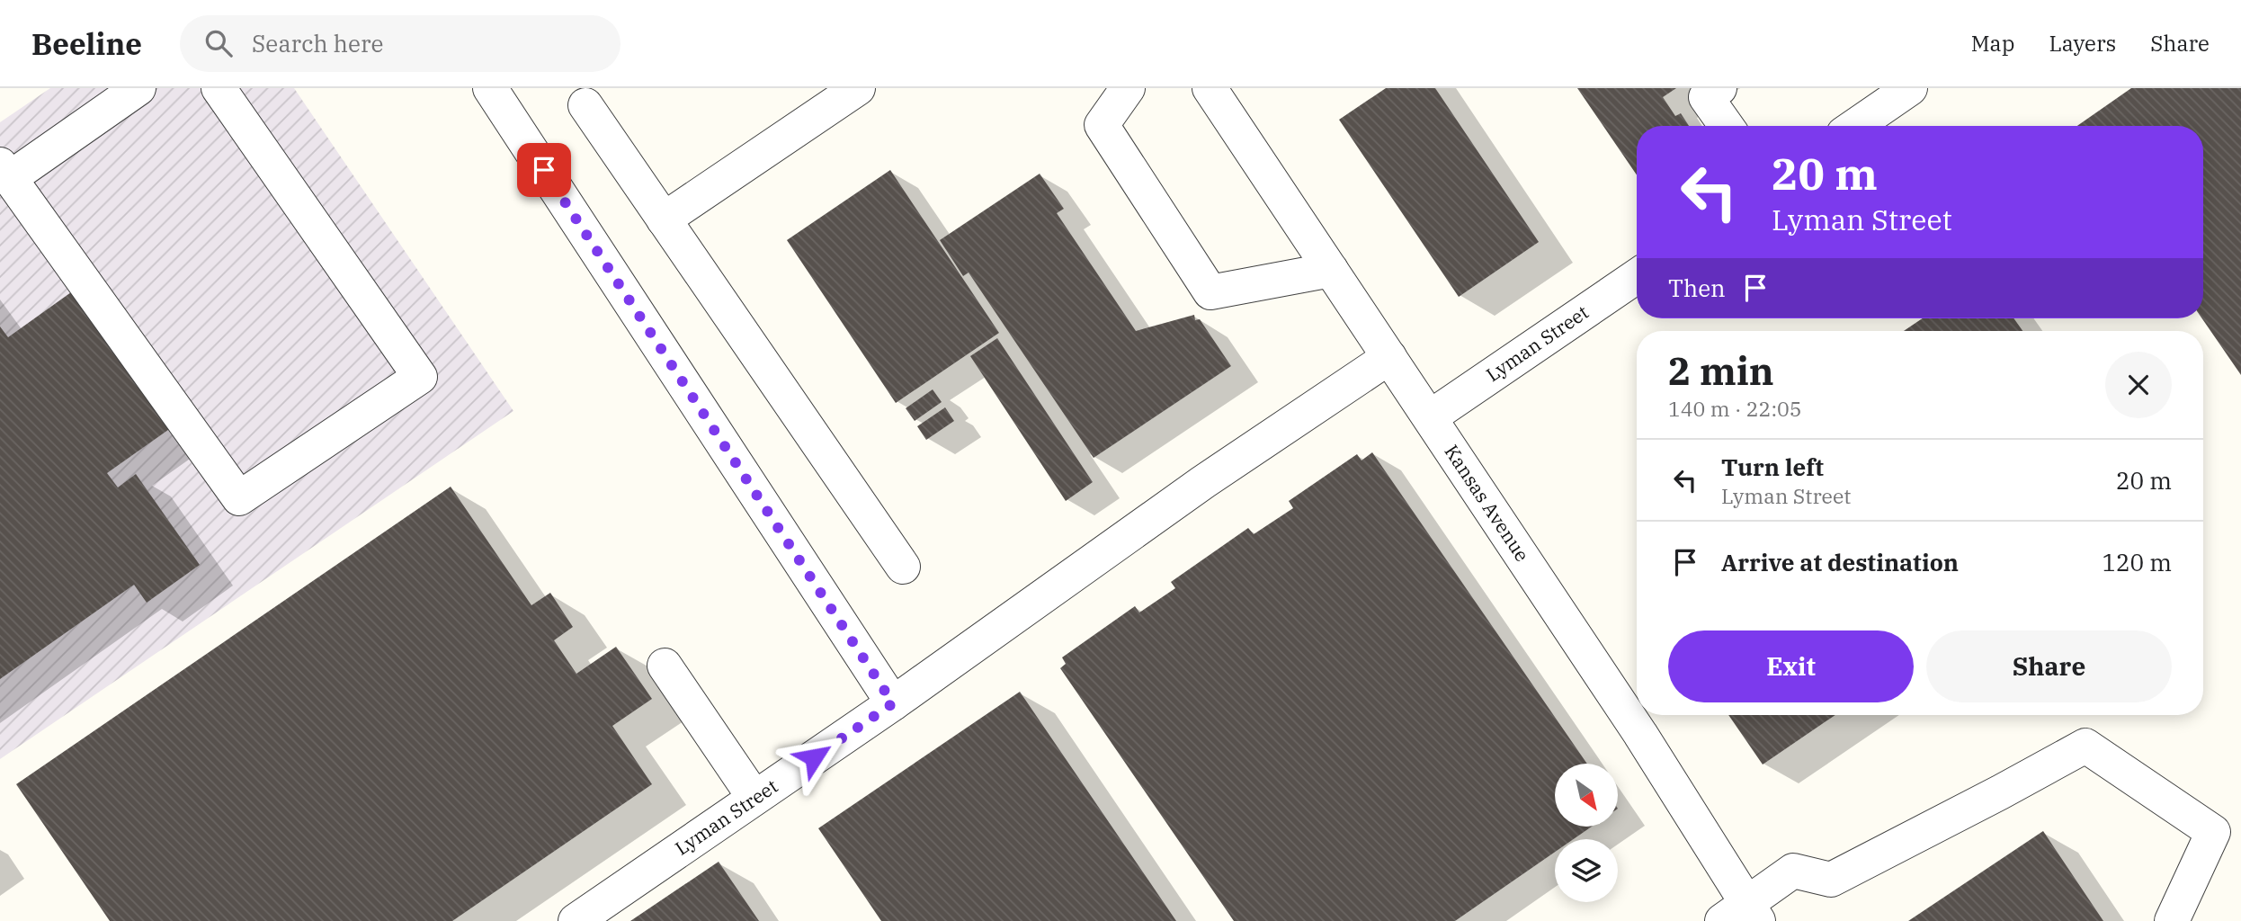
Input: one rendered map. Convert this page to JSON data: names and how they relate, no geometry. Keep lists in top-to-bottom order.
{
  "streets": {
    "street": ["Lyman Street", "Kansas Avenue"]
  },
  "crossings": [
    ["Lyman Street", "Kansas Avenue"]
  ],
  "north": "bottom right",
  "page": {
    "header": "Beeline",
    "search": "Search here",
    "nav": ["Map", "Layers", "Share"],
    "turn": ["20 m", "Lyman Street"],
    "then": "Then",
    "heading": ["2 min", "140 m · 22:05"],
    "list": [
      {
        "name": "Turn left",
        "note": "Lyman Street",
        "value": "20 m"
      },
      {
        "name": "Arrive at destination",
        "value": "120 m"
      }
    ],
    "buttons": ["Exit", "Share"]
  }
}
